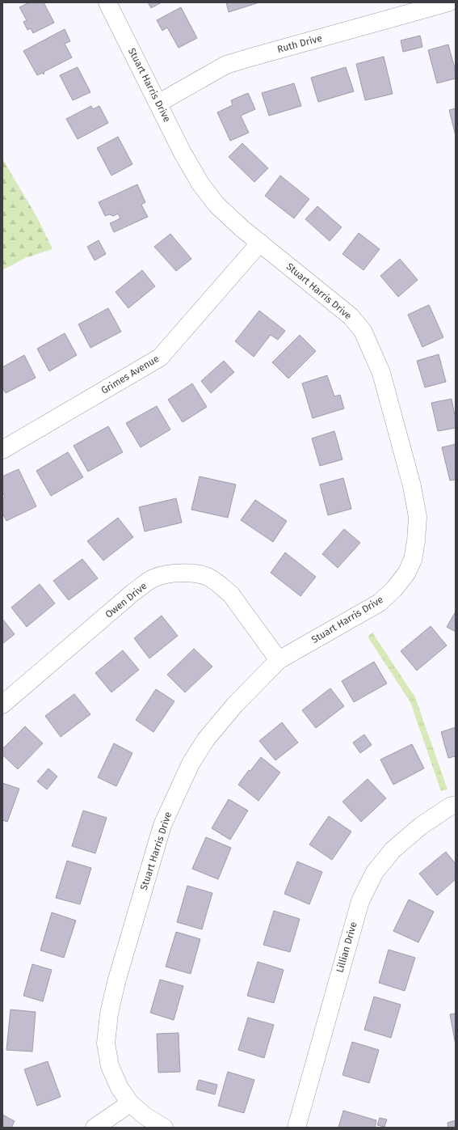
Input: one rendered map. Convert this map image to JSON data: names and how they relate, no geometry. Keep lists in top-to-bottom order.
{
  "streets": {
    "street": [
      "Ruth Drive",
      "Stuart Harris Drive",
      "Grimes Avenue",
      "Owen Drive",
      "Lillian Drive"
    ]
  },
  "crossings": [
    ["Ruth Drive", "Stuart Harris Drive"],
    ["Stuart Harris Drive", "Grimes Avenue"],
    ["Stuart Harris Drive", "Owen Drive"]
  ]
}
